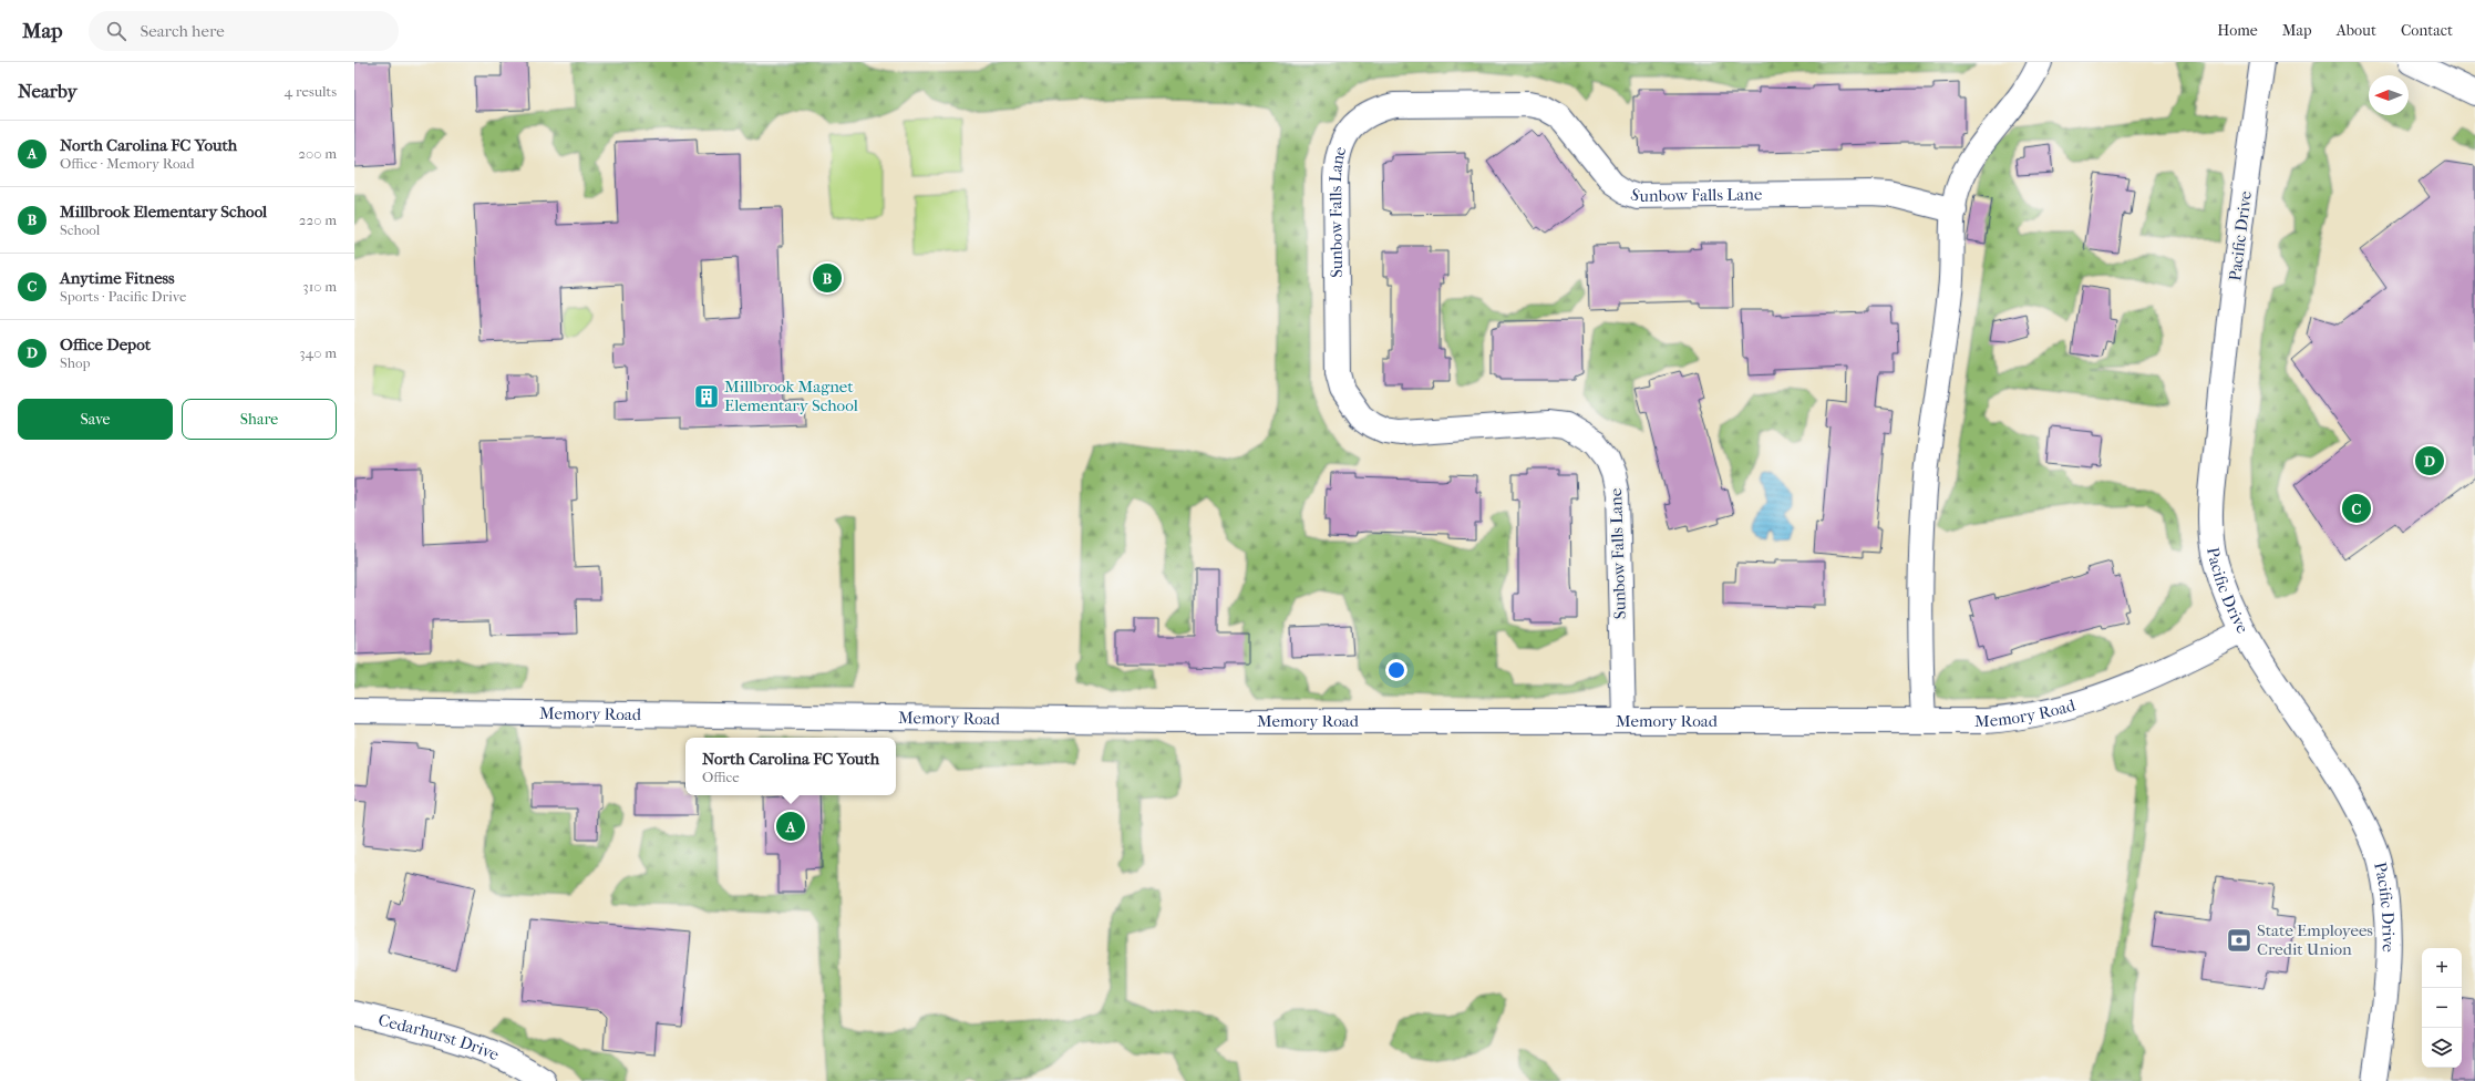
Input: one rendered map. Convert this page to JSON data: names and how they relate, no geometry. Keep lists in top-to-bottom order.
{
  "streets": {
    "street": [
      "Sunbow Falls Lane",
      "Pacific Drive",
      "Memory Road",
      "Cedarhurst Drive"
    ]
  },
  "crossings": [
    ["Sunbow Falls Lane", "Memory Road"],
    ["Pacific Drive", "Memory Road"]
  ],
  "places": {
    "building": ["Millbrook Magnet Elementary School"],
    "bank": ["State Employees Credit Union"]
  },
  "north": "left",
  "page": {
    "header": "Map",
    "search": "Search here",
    "nav": [
      "Home",
      "Map",
      "About",
      "Contact"
    ],
    "heading": ["Nearby", "4 results"],
    "list": [
      {
        "mark": "A",
        "name": "North Carolina FC Youth",
        "note": "Office · Memory Road",
        "value": "200 m"
      },
      {
        "mark": "B",
        "name": "Millbrook Elementary School",
        "note": "School",
        "value": "220 m"
      },
      {
        "mark": "C",
        "name": "Anytime Fitness",
        "note": "Sports · Pacific Drive",
        "value": "310 m"
      },
      {
        "mark": "D",
        "name": "Office Depot",
        "note": "Shop",
        "value": "340 m"
      }
    ],
    "pins": [
      "B",
      "D",
      "C",
      "A"
    ],
    "buttons": ["Save", "Share"],
    "popup": ["North Carolina FC Youth", "Office"],
    "map_buttons": ["+", "−"]
  }
}
